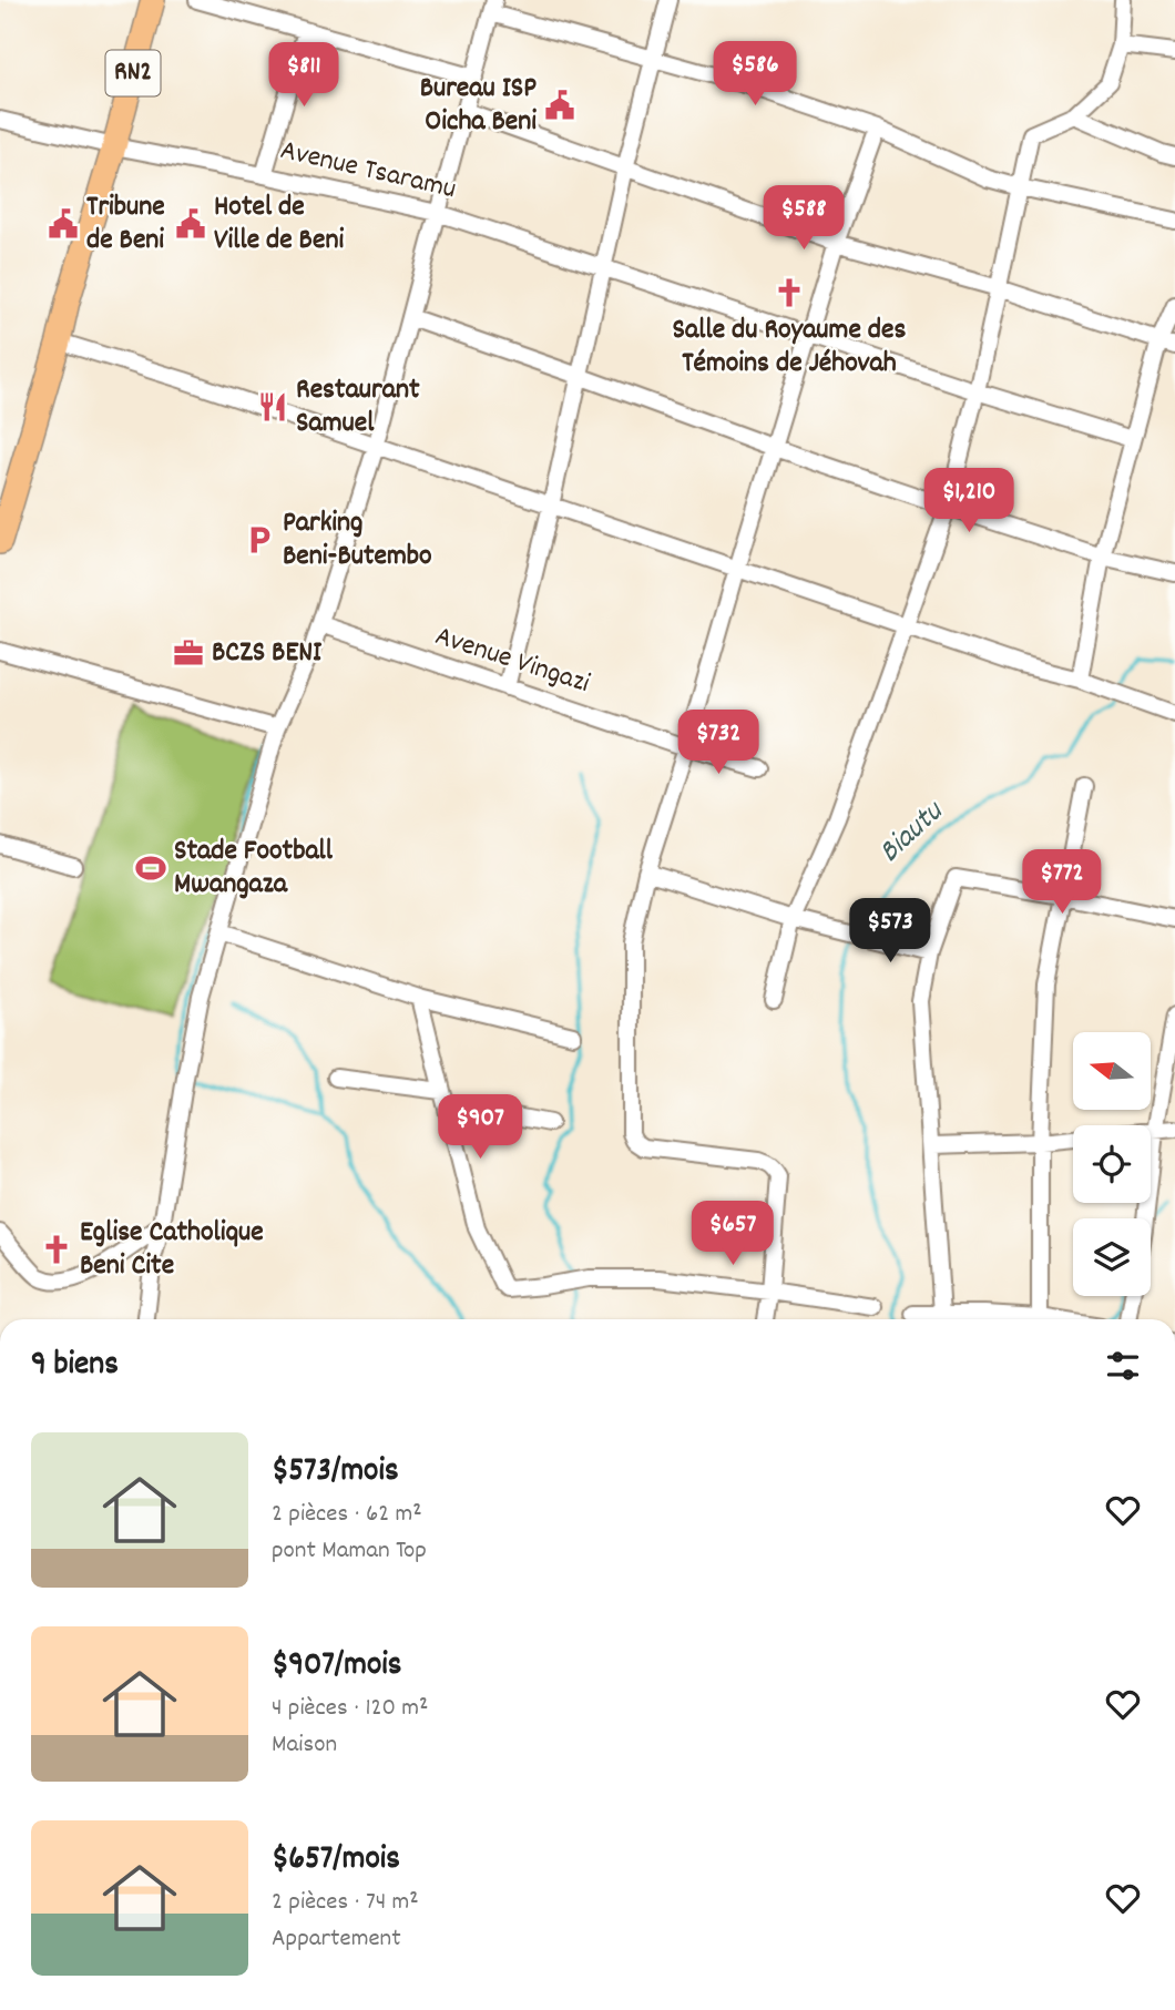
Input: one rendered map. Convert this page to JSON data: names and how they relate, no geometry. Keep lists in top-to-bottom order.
{
  "streets": {
    "highway": ["RN2"],
    "street": ["Avenue Tsaramu", "Avenue Vingazi"]
  },
  "crossings": [
    ["RN2", "Avenue Tsaramu"]
  ],
  "water": ["Biautu"],
  "places": {
    "public building": ["Bureau ISP Oicha Beni", "Tribune de Beni", "Hotel de Ville de Beni"],
    "church": ["Salle du Royaume des Témoins de Jéhovah", "Eglise Catholique Beni Cite"],
    "restaurant": ["Restaurant Samuel"],
    "parking": ["Parking Beni-Butembo"],
    "office": ["BCZS BENI"],
    "sports": ["Stade Football Mwangaza"]
  },
  "north": "left",
  "page": {
    "price": [
      "$586",
      "$811",
      "$588",
      "$1,210",
      "$732",
      "$772",
      "$573",
      "$907",
      "$657"
    ],
    "heading": "9 biens",
    "list": [
      {
        "name": "$573/mois",
        "note": "2 pièces · 62 m² · pont Maman Top"
      },
      {
        "name": "$907/mois",
        "note": "4 pièces · 120 m² · Maison"
      },
      {
        "name": "$657/mois",
        "note": "2 pièces · 74 m² · Appartement"
      }
    ]
  }
}
